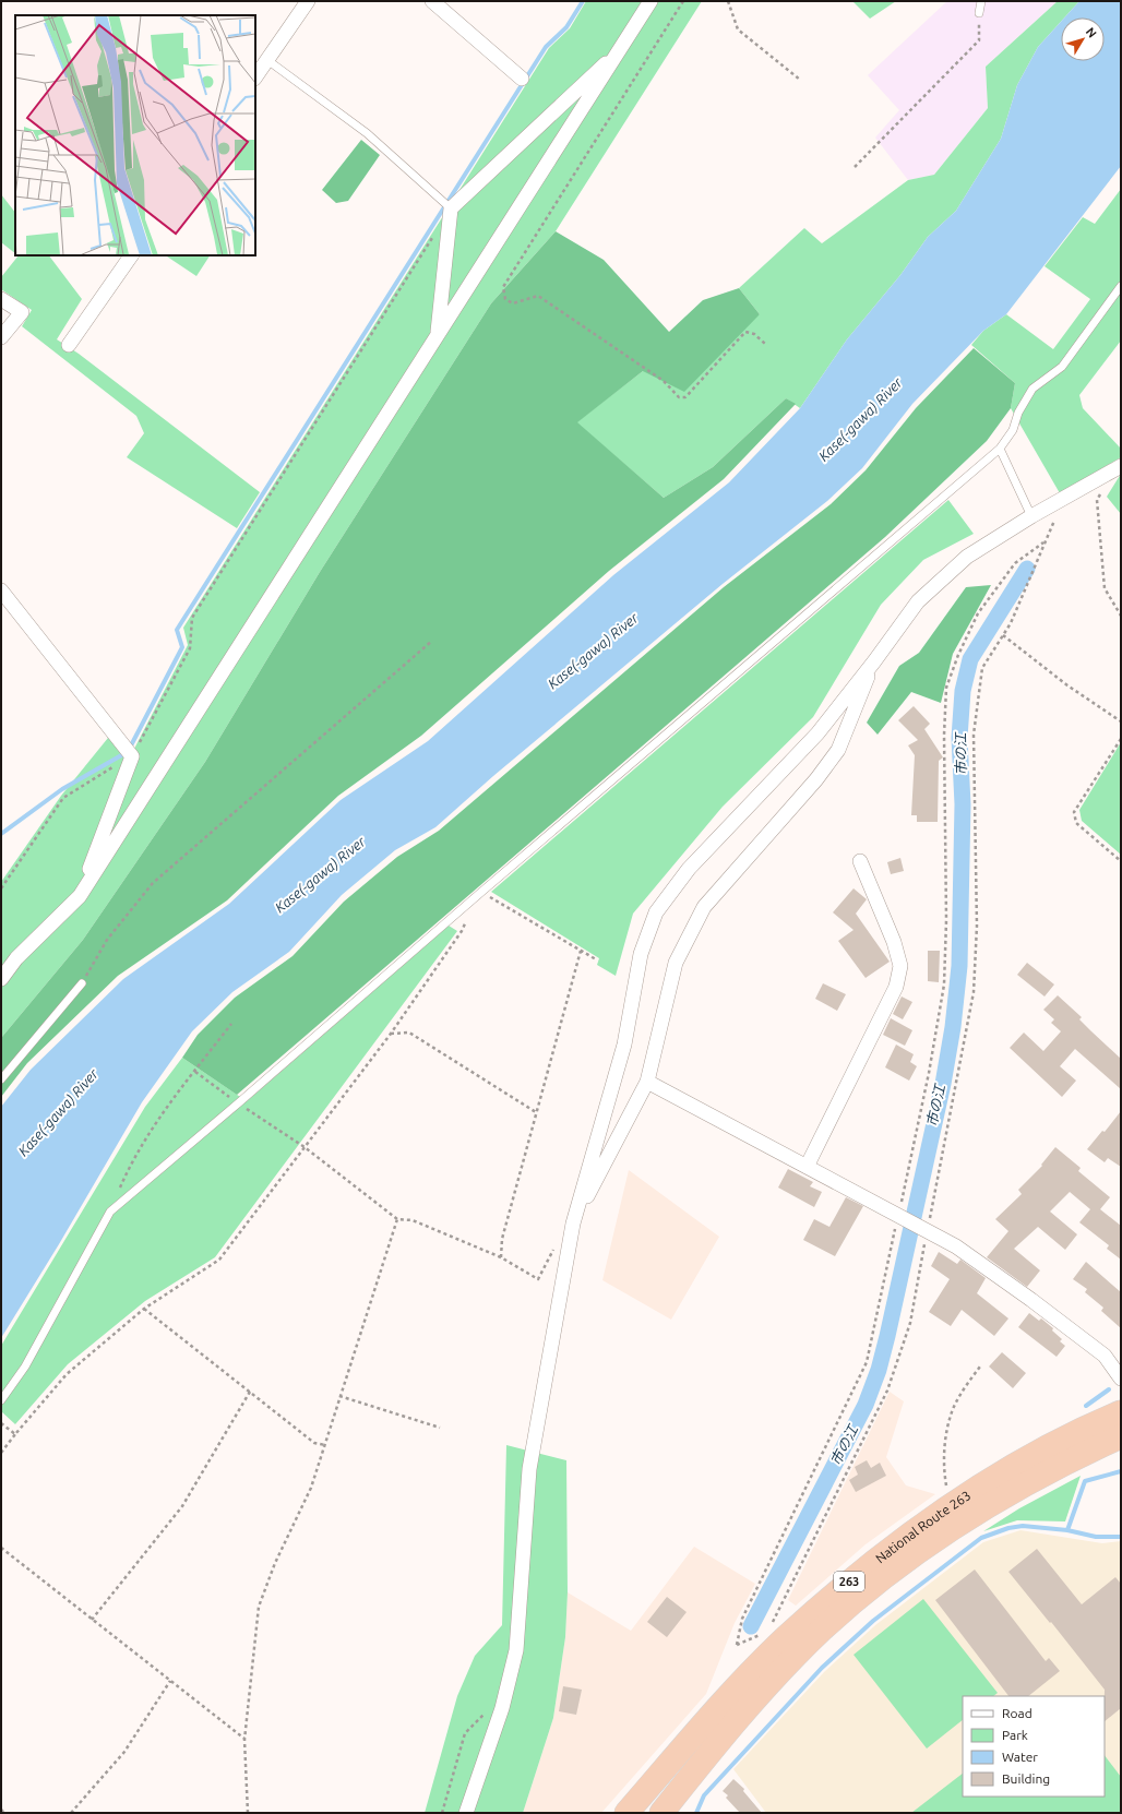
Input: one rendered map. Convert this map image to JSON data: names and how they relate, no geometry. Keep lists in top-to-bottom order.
{
  "streets": {
    "highway": ["National Route 263", "263"]
  },
  "water": ["Kase(-gawa) River", "市の江"],
  "legend": [
    "Road",
    "Park",
    "Water",
    "Building"
  ],
  "north": "top right"
}
